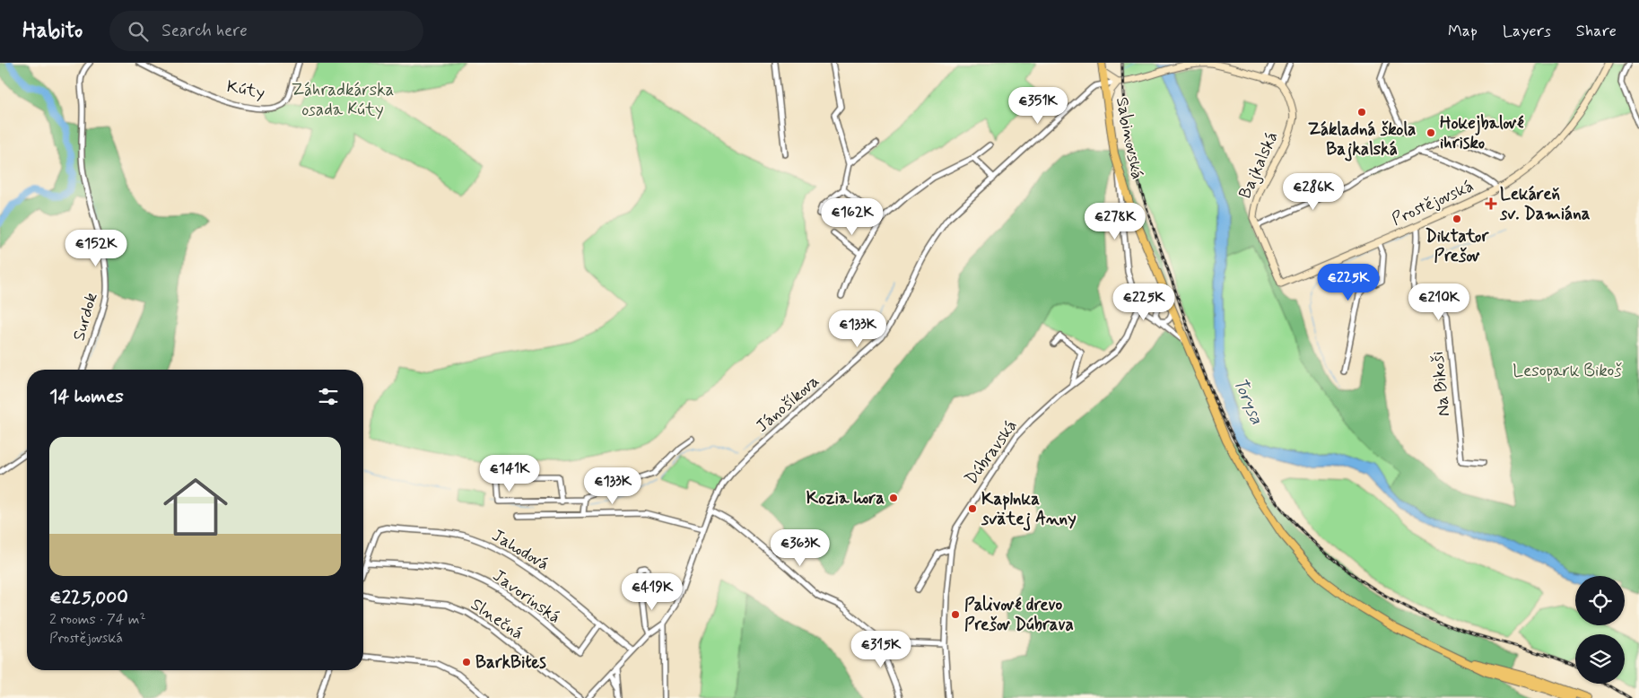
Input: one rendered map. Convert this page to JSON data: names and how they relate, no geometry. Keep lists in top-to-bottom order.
{
  "streets": {
    "main road": ["Sabinovská"],
    "street": [
      "Kúty",
      "Bajkalská",
      "Prostějovská",
      "Surdok",
      "Na Bikoši",
      "Jánošíkova",
      "Dúbravská",
      "Jahodová",
      "Javorinská",
      "Slnečná"
    ]
  },
  "crossings": [
    ["Bajkalská", "Prostějovská"],
    ["Prostějovská", "Na Bikoši"],
    ["Jahodová", "Javorinská"]
  ],
  "water": ["Torysa"],
  "parks": ["Záhradkárska osada Kúty", "Lesopark Bikoš"],
  "places": {
    "other": [
      "Základná škola Bajkalská",
      "Hokejbalové ihrisko",
      "Diktator Prešov",
      "Kozia hora",
      "Kaplnka svätej Anny",
      "Palivové drevo Prešov Dúbrava",
      "BarkBites"
    ],
    "health": ["Lekáreň sv. Damiána"]
  },
  "page": {
    "header": "Habito",
    "search": "Search here",
    "nav": ["Map", "Layers", "Share"],
    "price": [
      "€351K",
      "€286K",
      "€162K",
      "€278K",
      "€152K",
      "€225K",
      "€225K",
      "€210K",
      "€133K",
      "€141K",
      "€133K",
      "€363K",
      "€419K",
      "€315K"
    ],
    "heading": "14 homes",
    "list": [
      {
        "name": "€225,000",
        "note": "2 rooms · 74 m² · Prostějovská"
      }
    ]
  }
}
